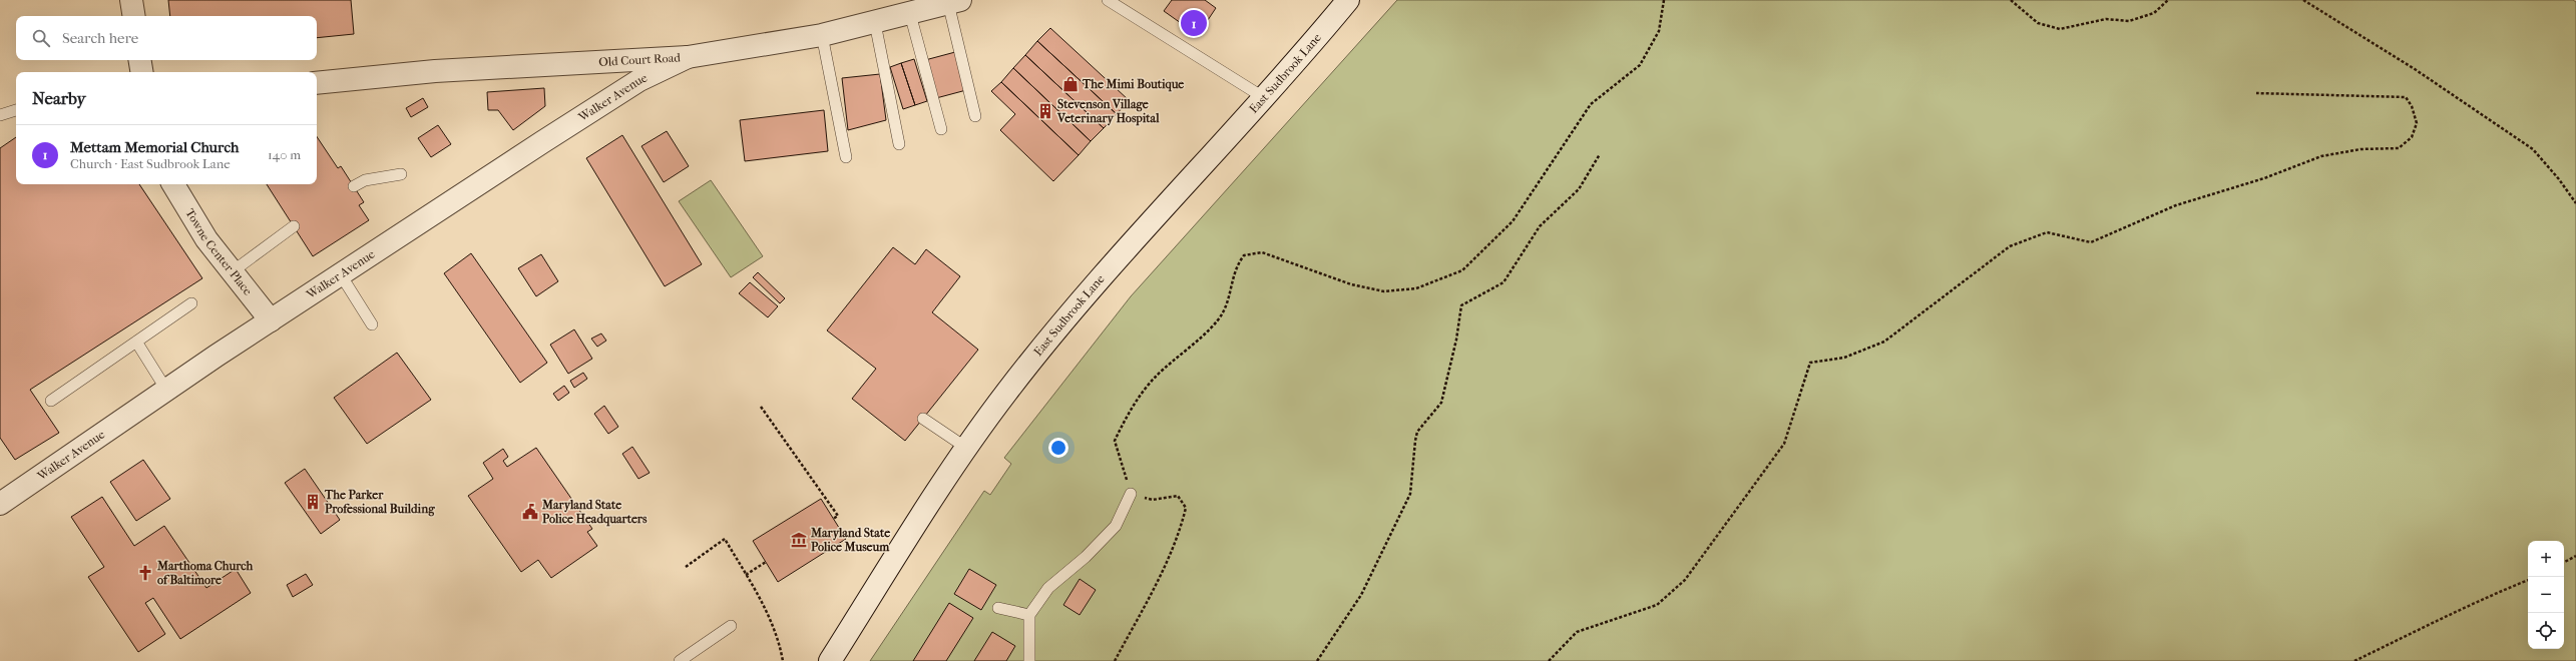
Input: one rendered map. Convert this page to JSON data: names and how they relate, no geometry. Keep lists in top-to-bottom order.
{
  "streets": {
    "street": [
      "Old Court Road",
      "East Sudbrook Lane",
      "Walker Avenue",
      "Towne Center Place"
    ]
  },
  "crossings": [
    ["Old Court Road", "Walker Avenue"],
    ["Walker Avenue", "Towne Center Place"]
  ],
  "places": {
    "shop": ["The Mimi Boutique"],
    "building": ["Stevenson Village Veterinary Hospital", "The Parker Professional Building"],
    "public building": ["Maryland State Police Headquarters"],
    "museum": ["Maryland State Police Museum"],
    "church": ["Marthoma Church of Baltimore"]
  },
  "page": {
    "pins": "1",
    "search": "Search here",
    "heading": "Nearby",
    "list": [
      {
        "mark": "1",
        "name": "Mettam Memorial Church",
        "note": "Church · East Sudbrook Lane",
        "value": "140 m"
      }
    ],
    "map_buttons": ["+", "−"]
  }
}
